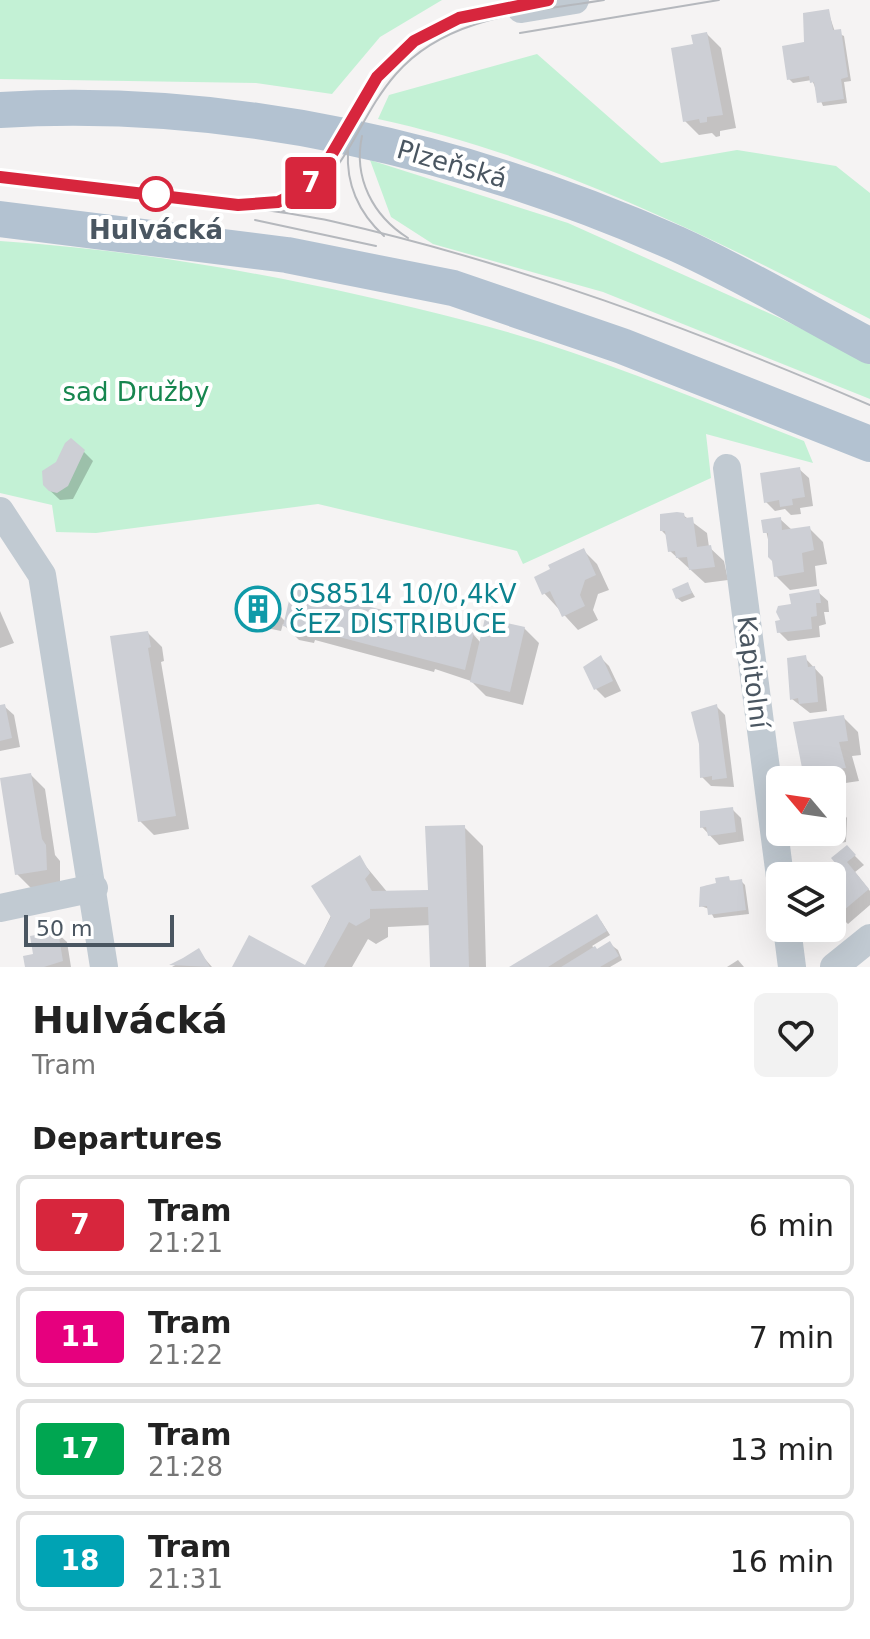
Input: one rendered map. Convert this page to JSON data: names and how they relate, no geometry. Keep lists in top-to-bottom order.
{
  "streets": {
    "main road": ["Plzeňská"],
    "street": ["Kapitolní"]
  },
  "parks": ["sad Družby"],
  "places": {
    "other": ["Hulvácká"],
    "building": ["OS8514 10/0,4kV ČEZ DISTRIBUCE"]
  },
  "lines": ["tram line 7"],
  "scale_bar": "50 m",
  "north": "top left",
  "page": {
    "on_map": "7",
    "scale": "50 m",
    "heading": [
      ["Hulvácká", "Tram"],
      "Departures"
    ],
    "list": [
      {
        "mark": "7",
        "name": "Tram",
        "note": "21:21",
        "value": "6 min"
      },
      {
        "mark": "11",
        "name": "Tram",
        "note": "21:22",
        "value": "7 min"
      },
      {
        "mark": "17",
        "name": "Tram",
        "note": "21:28",
        "value": "13 min"
      },
      {
        "mark": "18",
        "name": "Tram",
        "note": "21:31",
        "value": "16 min"
      }
    ]
  }
}
